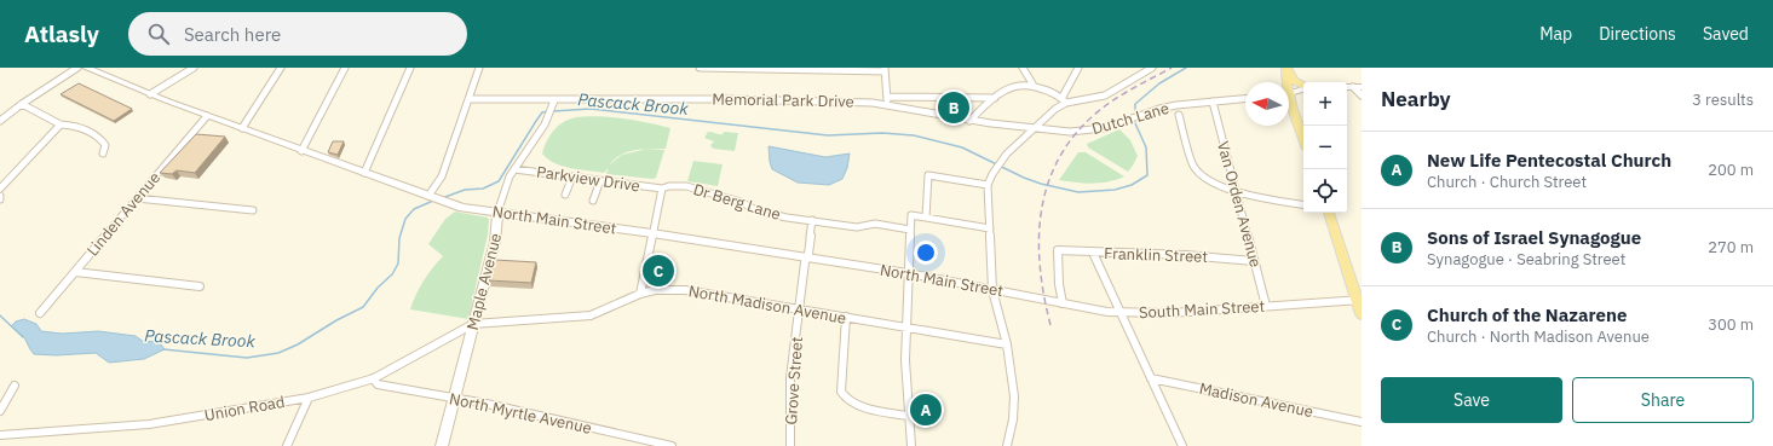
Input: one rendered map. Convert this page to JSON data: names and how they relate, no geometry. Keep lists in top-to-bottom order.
{
  "streets": {
    "main road": ["North Main Street", "Maple Avenue", "South Main Street"],
    "street": [
      "Memorial Park Drive",
      "Dutch Lane",
      "Parkview Drive",
      "Dr Berg Lane",
      "Van Orden Avenue",
      "Linden Avenue",
      "Franklin Street",
      "North Madison Avenue",
      "Grove Street",
      "Madison Avenue",
      "Union Road",
      "North Myrtle Avenue"
    ]
  },
  "crossings": [
    ["Memorial Park Drive", "Dutch Lane"],
    ["Memorial Park Drive", "Maple Avenue"],
    ["Dutch Lane", "Van Orden Avenue"],
    ["Parkview Drive", "Dr Berg Lane"],
    ["Parkview Drive", "Maple Avenue"],
    ["Van Orden Avenue", "Franklin Street"],
    ["Van Orden Avenue", "South Main Street"],
    ["Linden Avenue", "North Main Street"],
    ["North Main Street", "Franklin Street"],
    ["North Main Street", "Maple Avenue"],
    ["North Main Street", "South Main Street"],
    ["North Main Street", "Grove Street"],
    ["Franklin Street", "South Main Street"],
    ["Maple Avenue", "North Madison Avenue"],
    ["Maple Avenue", "Union Road"],
    ["Maple Avenue", "North Myrtle Avenue"],
    ["North Madison Avenue", "Grove Street"],
    ["North Madison Avenue", "Union Road"],
    ["Union Road", "North Myrtle Avenue"]
  ],
  "water": ["Pascack Brook"],
  "north": "left",
  "page": {
    "header": "Atlasly",
    "search": "Search here",
    "nav": ["Map", "Directions", "Saved"],
    "heading": ["Nearby", "3 results"],
    "map_buttons": ["+", "−"],
    "pins": ["B", "C", "A"],
    "list": [
      {
        "mark": "A",
        "name": "New Life Pentecostal Church",
        "note": "Church · Church Street",
        "value": "200 m"
      },
      {
        "mark": "B",
        "name": "Sons of Israel Synagogue",
        "note": "Synagogue · Seabring Street",
        "value": "270 m"
      },
      {
        "mark": "C",
        "name": "Church of the Nazarene",
        "note": "Church · North Madison Avenue",
        "value": "300 m"
      }
    ],
    "buttons": ["Save", "Share"]
  }
}
